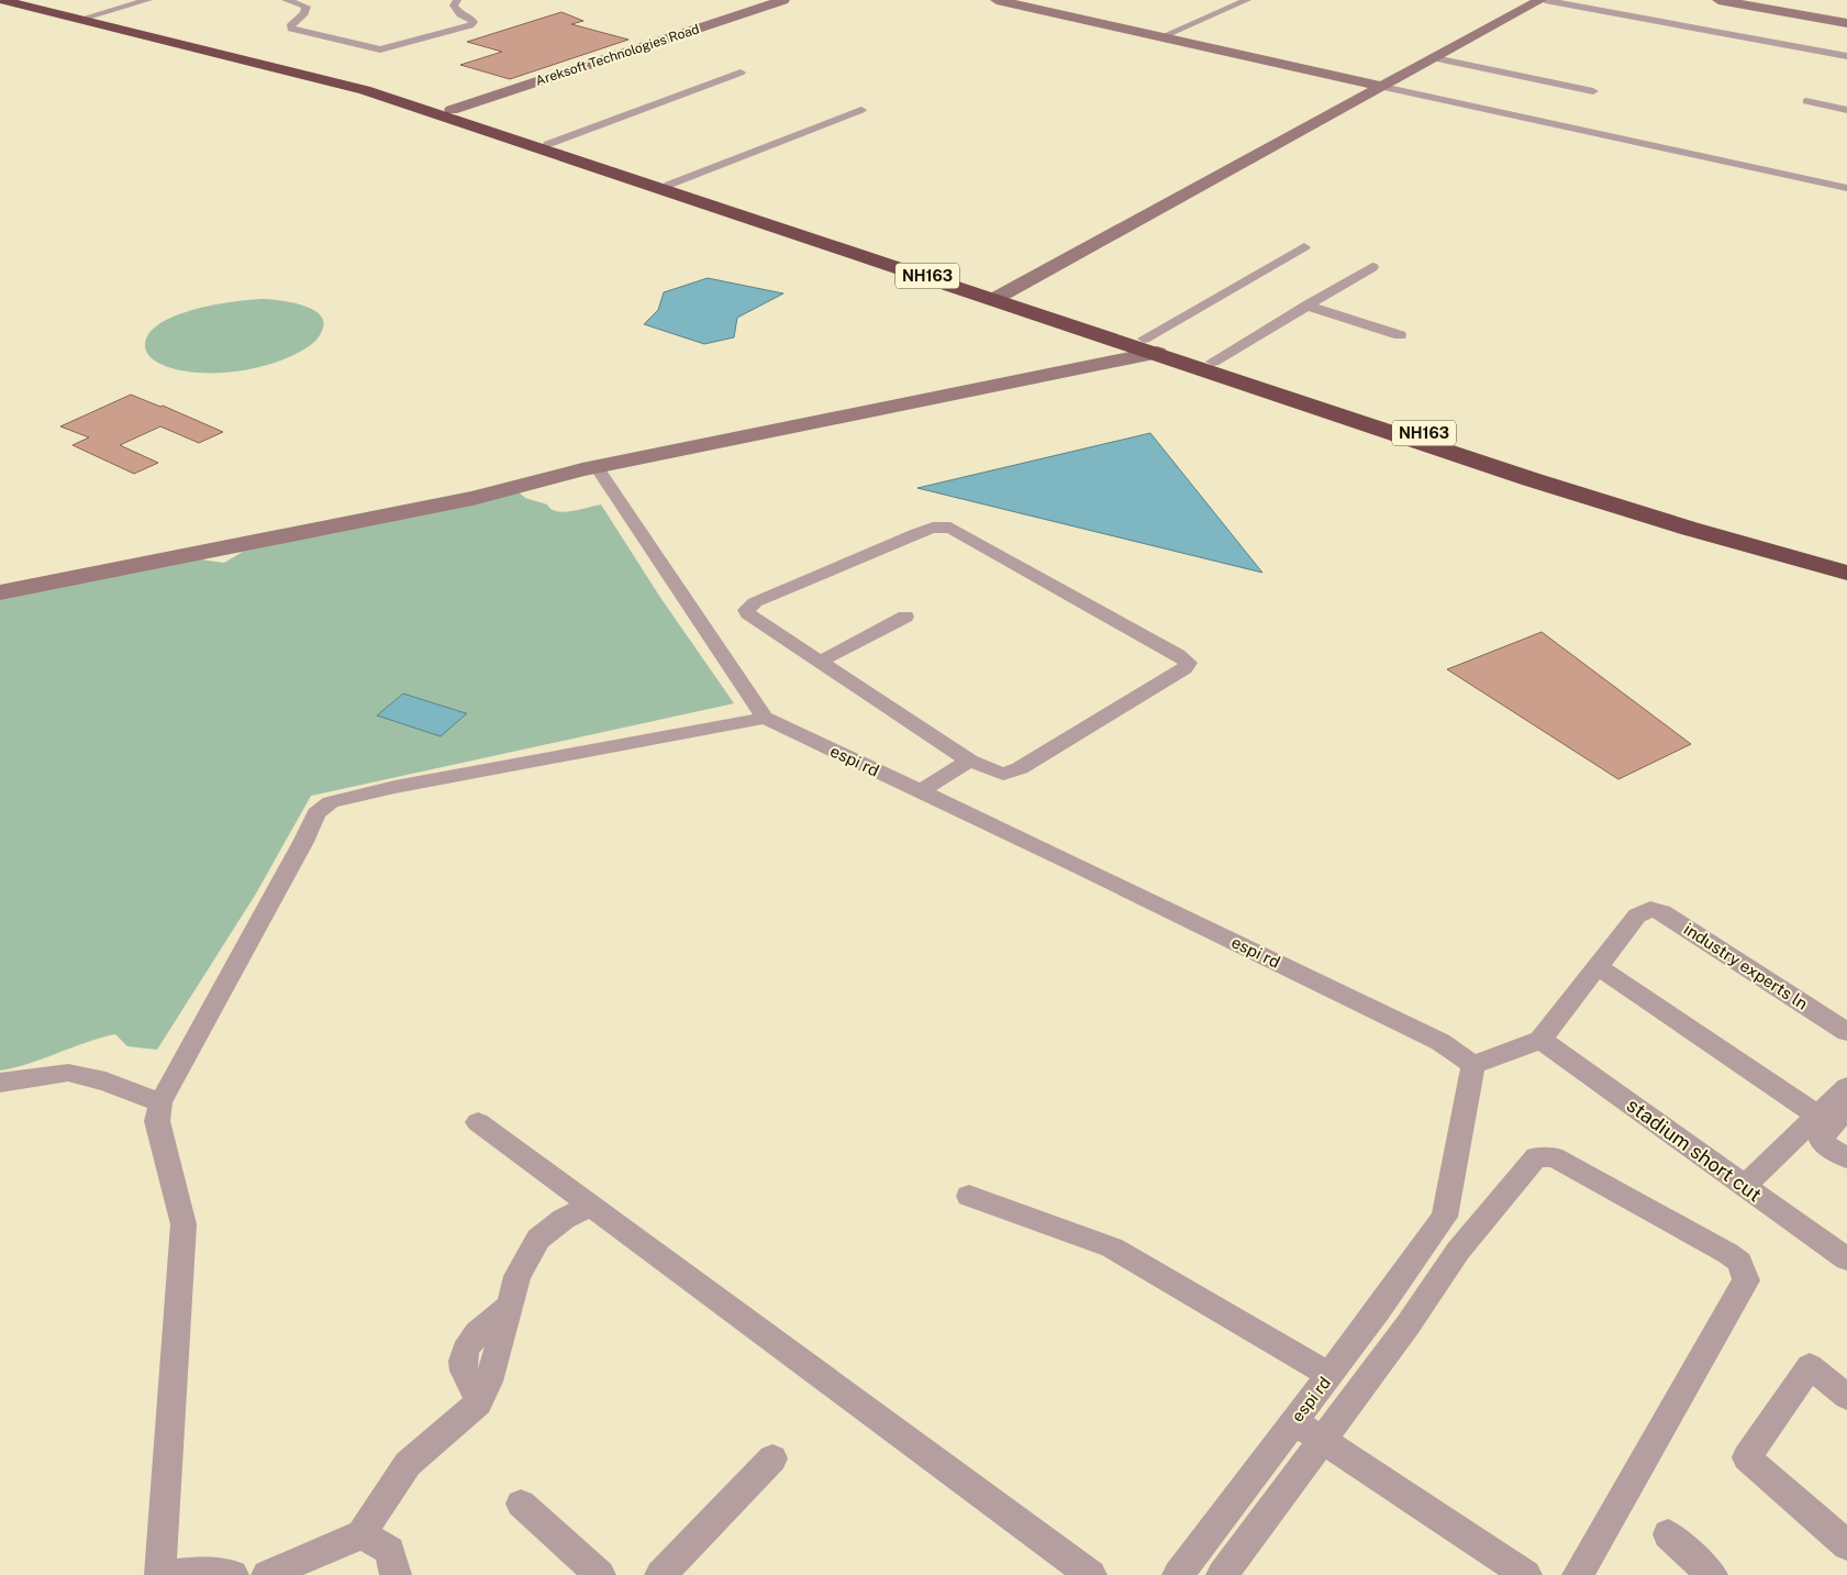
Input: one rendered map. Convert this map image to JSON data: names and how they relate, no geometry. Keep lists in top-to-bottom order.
{
  "streets": {
    "highway": ["NH163"],
    "street": [
      "Areksoft Technologies Road",
      "espi rd",
      "industry experts ln",
      "stadium short cut"
    ]
  },
  "crossings": [
    ["Areksoft Technologies Road", "NH163"]
  ]
}
